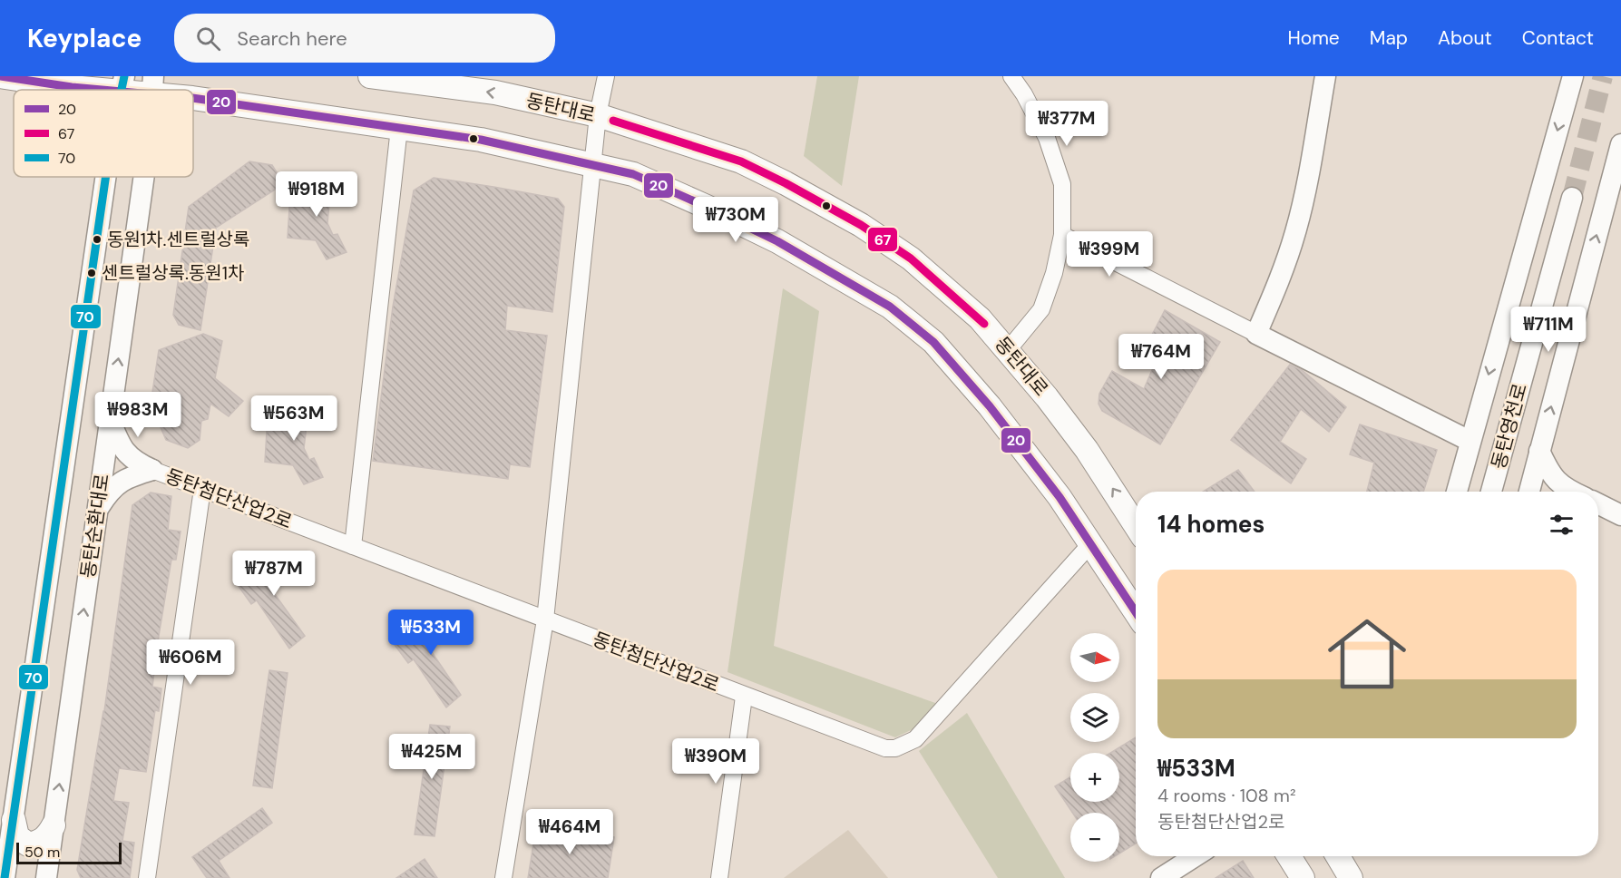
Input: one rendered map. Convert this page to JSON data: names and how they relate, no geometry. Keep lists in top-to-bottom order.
{
  "streets": {
    "main road": ["동탄대로"],
    "street": ["동탄영천로", "동탄첨단산업2로", "동탄순환대로"]
  },
  "places": ["동원1차.센트럴상록", "센트럴상록.동원1차"],
  "lines": ["transit line 20", "transit line 70", "transit line 67"],
  "legend": ["20", "67", "70"],
  "scale_bar": "50 m",
  "north": "right",
  "page": {
    "header": "Keyplace",
    "search": "Search here",
    "nav": [
      "Home",
      "Map",
      "About",
      "Contact"
    ],
    "price": [
      "₩377M",
      "₩918M",
      "₩730M",
      "₩399M",
      "₩711M",
      "₩764M",
      "₩983M",
      "₩563M",
      "₩787M",
      "₩533M",
      "₩606M",
      "₩425M",
      "₩390M",
      "₩464M"
    ],
    "heading": "14 homes",
    "list": [
      {
        "name": "₩533M",
        "note": "4 rooms · 108 m² · 동탄첨단산업2로"
      }
    ],
    "map_buttons": ["+", "−"],
    "scale": "50 m"
  }
}
